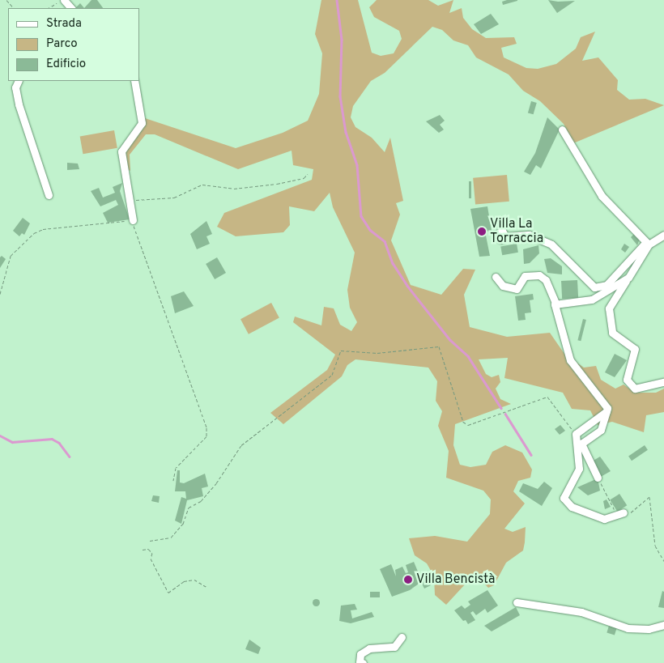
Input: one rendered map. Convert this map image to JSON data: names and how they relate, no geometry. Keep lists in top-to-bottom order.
{
  "places": ["Villa La Torraccia", "Villa Bencistà"],
  "legend": ["Strada", "Parco", "Edificio"]
}
